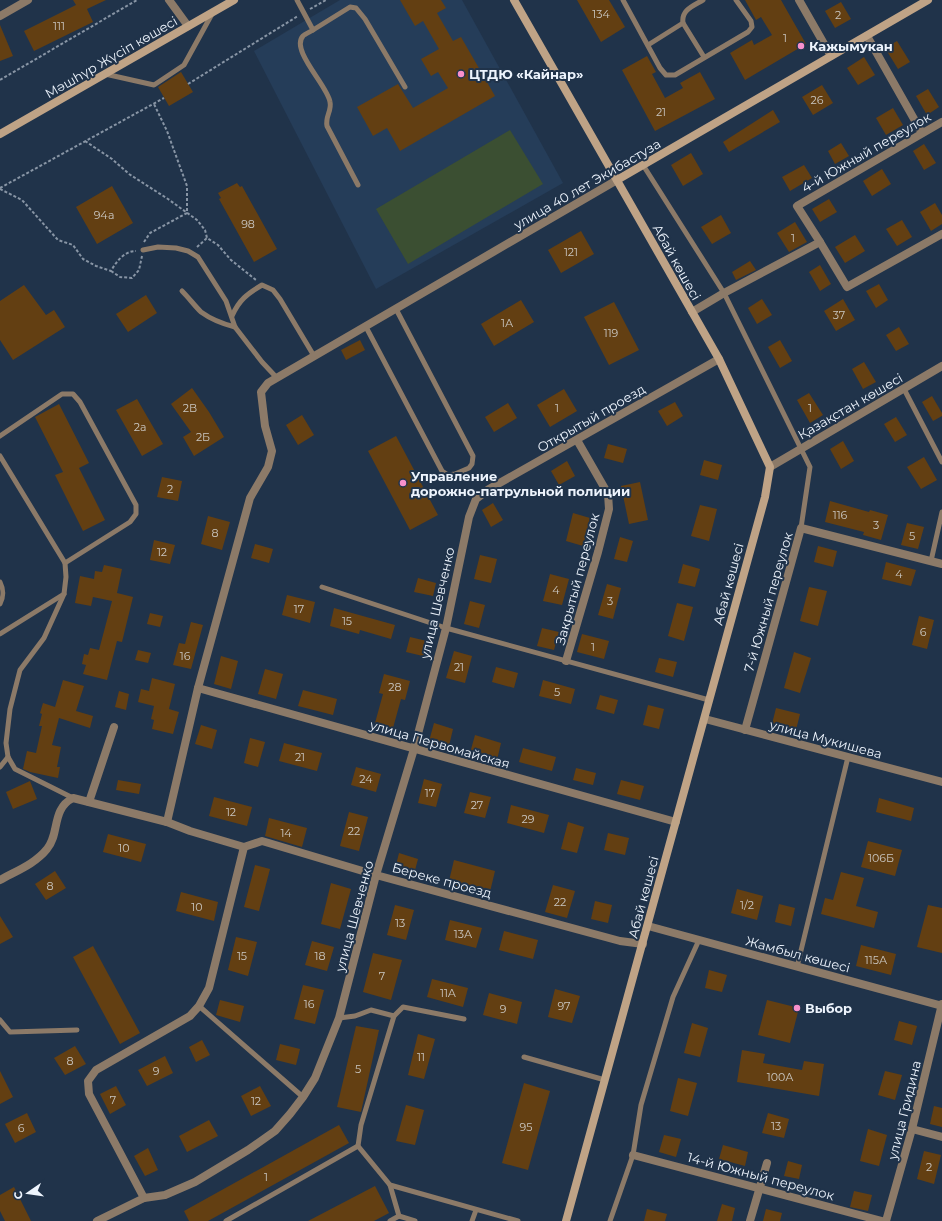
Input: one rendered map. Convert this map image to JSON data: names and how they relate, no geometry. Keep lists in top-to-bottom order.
{
  "streets": {
    "street": [
      "Мәшһүр Жүсіп көшесі",
      "4-й Южный переулок",
      "улица 40 лет Экибастуза",
      "Абай көшесі",
      "Қазақстан көшесі",
      "Открытый проезд",
      "Закрытый переулок",
      "7-й Южный переулок",
      "улица Шевченко",
      "улица Мукишева",
      "улица Первомайская",
      "Береке проезд",
      "Жамбыл көшесі",
      "улица Гридина",
      "14-й Южный переулок"
    ]
  },
  "crossings": [
    ["улица 40 лет Экибастуза", "Абай көшесі"],
    ["улица 40 лет Экибастуза", "улица Первомайская"],
    ["Абай көшесі", "Қазақстан көшесі"],
    ["Абай көшесі", "Открытый проезд"],
    ["Абай көшесі", "улица Мукишева"],
    ["Абай көшесі", "улица Первомайская"],
    ["Абай көшесі", "Береке проезд"],
    ["Абай көшесі", "Жамбыл көшесі"],
    ["Открытый проезд", "Закрытый переулок"],
    ["Открытый проезд", "улица Шевченко"],
    ["7-й Южный переулок", "улица Мукишева"],
    ["улица Шевченко", "улица Первомайская"],
    ["улица Шевченко", "Береке проезд"],
    ["Жамбыл көшесі", "улица Гридина"]
  ],
  "places": [
    "Кажымукан",
    "ЦТДЮ «Кайнар»",
    "Управление дорожно-патрульной полиции",
    "Выбор"
  ],
  "house_numbers": [
    "134",
    "2",
    "111",
    "1",
    "26",
    "21",
    "94а",
    "98",
    "1",
    "121",
    "37",
    "1А",
    "119",
    "2В",
    "1",
    "1",
    "2а",
    "2Б",
    "2",
    "116",
    "3",
    "8",
    "5",
    "12",
    "4",
    "4",
    "3",
    "17",
    "15",
    "6",
    "1",
    "16",
    "21",
    "28",
    "5",
    "21",
    "24",
    "17",
    "27",
    "12",
    "29",
    "22",
    "14",
    "10",
    "106Б",
    "8",
    "22",
    "1/2",
    "10",
    "13",
    "13А",
    "15",
    "18",
    "115А",
    "7",
    "11А",
    "16",
    "97",
    "9",
    "11",
    "8",
    "5",
    "9",
    "100А",
    "7",
    "12",
    "13",
    "95",
    "6",
    "2",
    "1"
  ],
  "north": "left"
}
